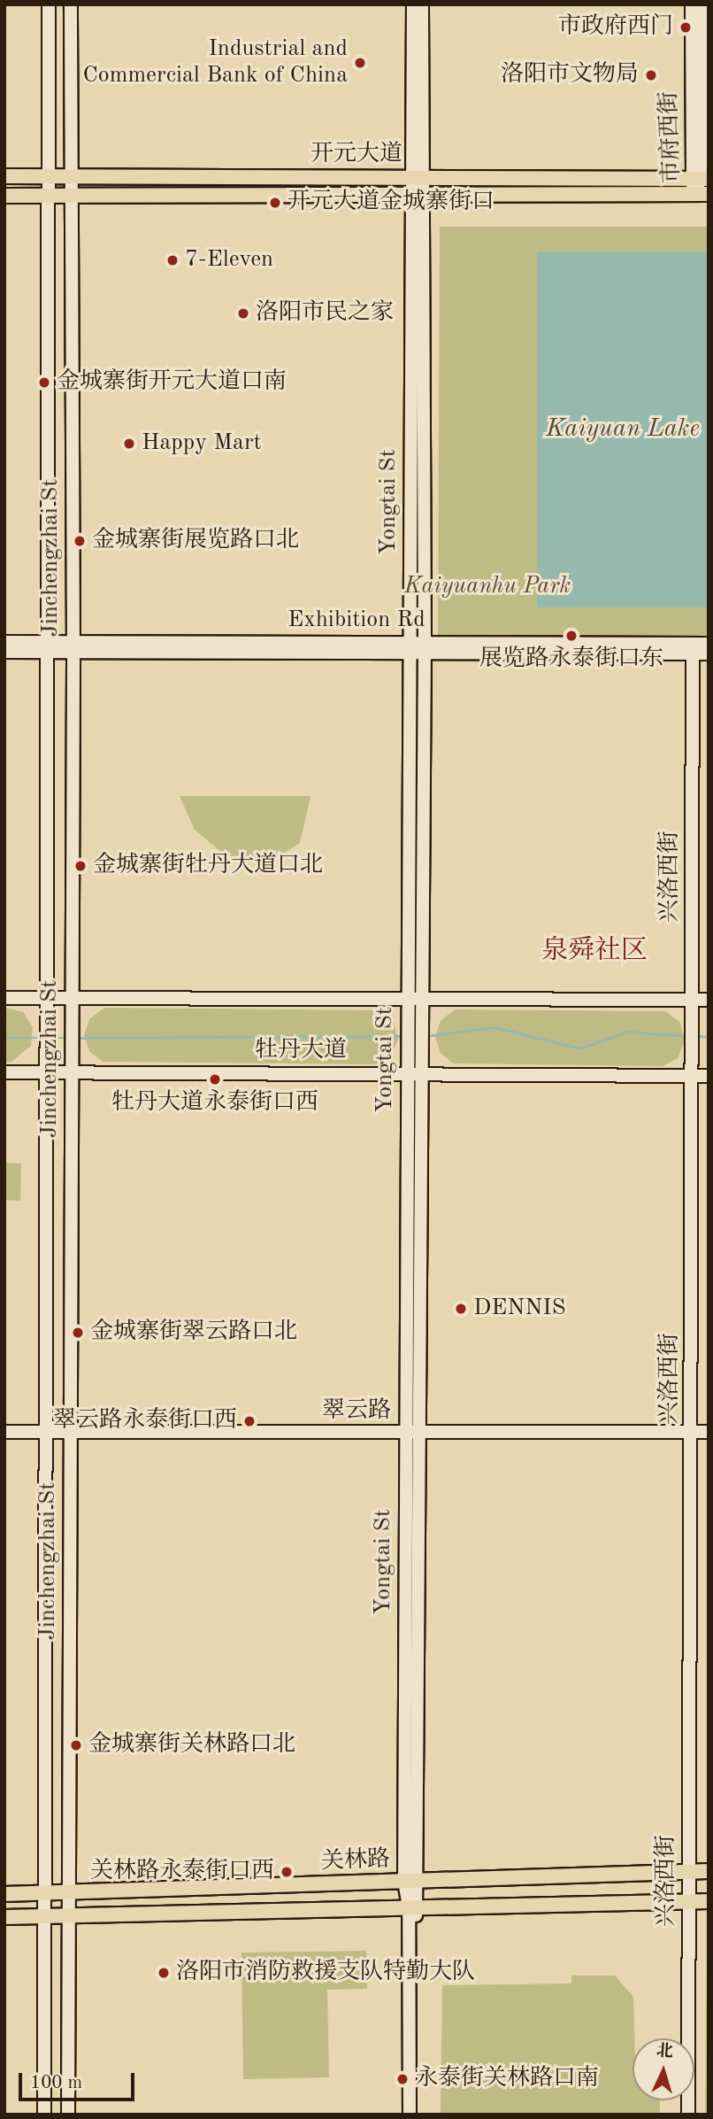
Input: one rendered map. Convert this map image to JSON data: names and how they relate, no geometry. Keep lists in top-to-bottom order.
{
  "streets": {
    "main road": [
      "市府西街",
      "开元大道",
      "Yongtai St",
      "Jinchengzhai St",
      "Exhibition Rd",
      "兴洛西街",
      "牡丹大道",
      "翠云路",
      "关林路"
    ]
  },
  "crossings": [
    ["市府西街", "开元大道"],
    ["开元大道", "Yongtai St"],
    ["开元大道", "Jinchengzhai St"],
    ["Yongtai St", "Exhibition Rd"],
    ["Yongtai St", "牡丹大道"],
    ["Yongtai St", "翠云路"],
    ["Yongtai St", "关林路"],
    ["Jinchengzhai St", "Exhibition Rd"],
    ["Jinchengzhai St", "牡丹大道"],
    ["Jinchengzhai St", "翠云路"],
    ["Jinchengzhai St", "关林路"],
    ["Exhibition Rd", "兴洛西街"],
    ["兴洛西街", "牡丹大道"],
    ["兴洛西街", "翠云路"],
    ["兴洛西街", "关林路"]
  ],
  "districts": ["泉舜社区"],
  "water": ["Kaiyuan Lake"],
  "parks": ["Kaiyuanhu Park"],
  "places": [
    "市政府西门",
    "Industrial and Commercial Bank of China",
    "洛阳市文物局",
    "开元大道金城寨街口",
    "7-Eleven",
    "洛阳市民之家",
    "金城寨街开元大道口南",
    "Happy Mart",
    "金城寨街展览路口北",
    "展览路永泰街口东",
    "金城寨街牡丹大道口北",
    "牡丹大道永泰街口西",
    "DENNIS",
    "金城寨街翠云路口北",
    "翠云路永泰街口西",
    "金城寨街关林路口北",
    "关林路永泰街口西",
    "洛阳市消防救援支队特勤大队",
    "永泰街关林路口南"
  ],
  "scale_bar": "100 m",
  "north": "top"
}
